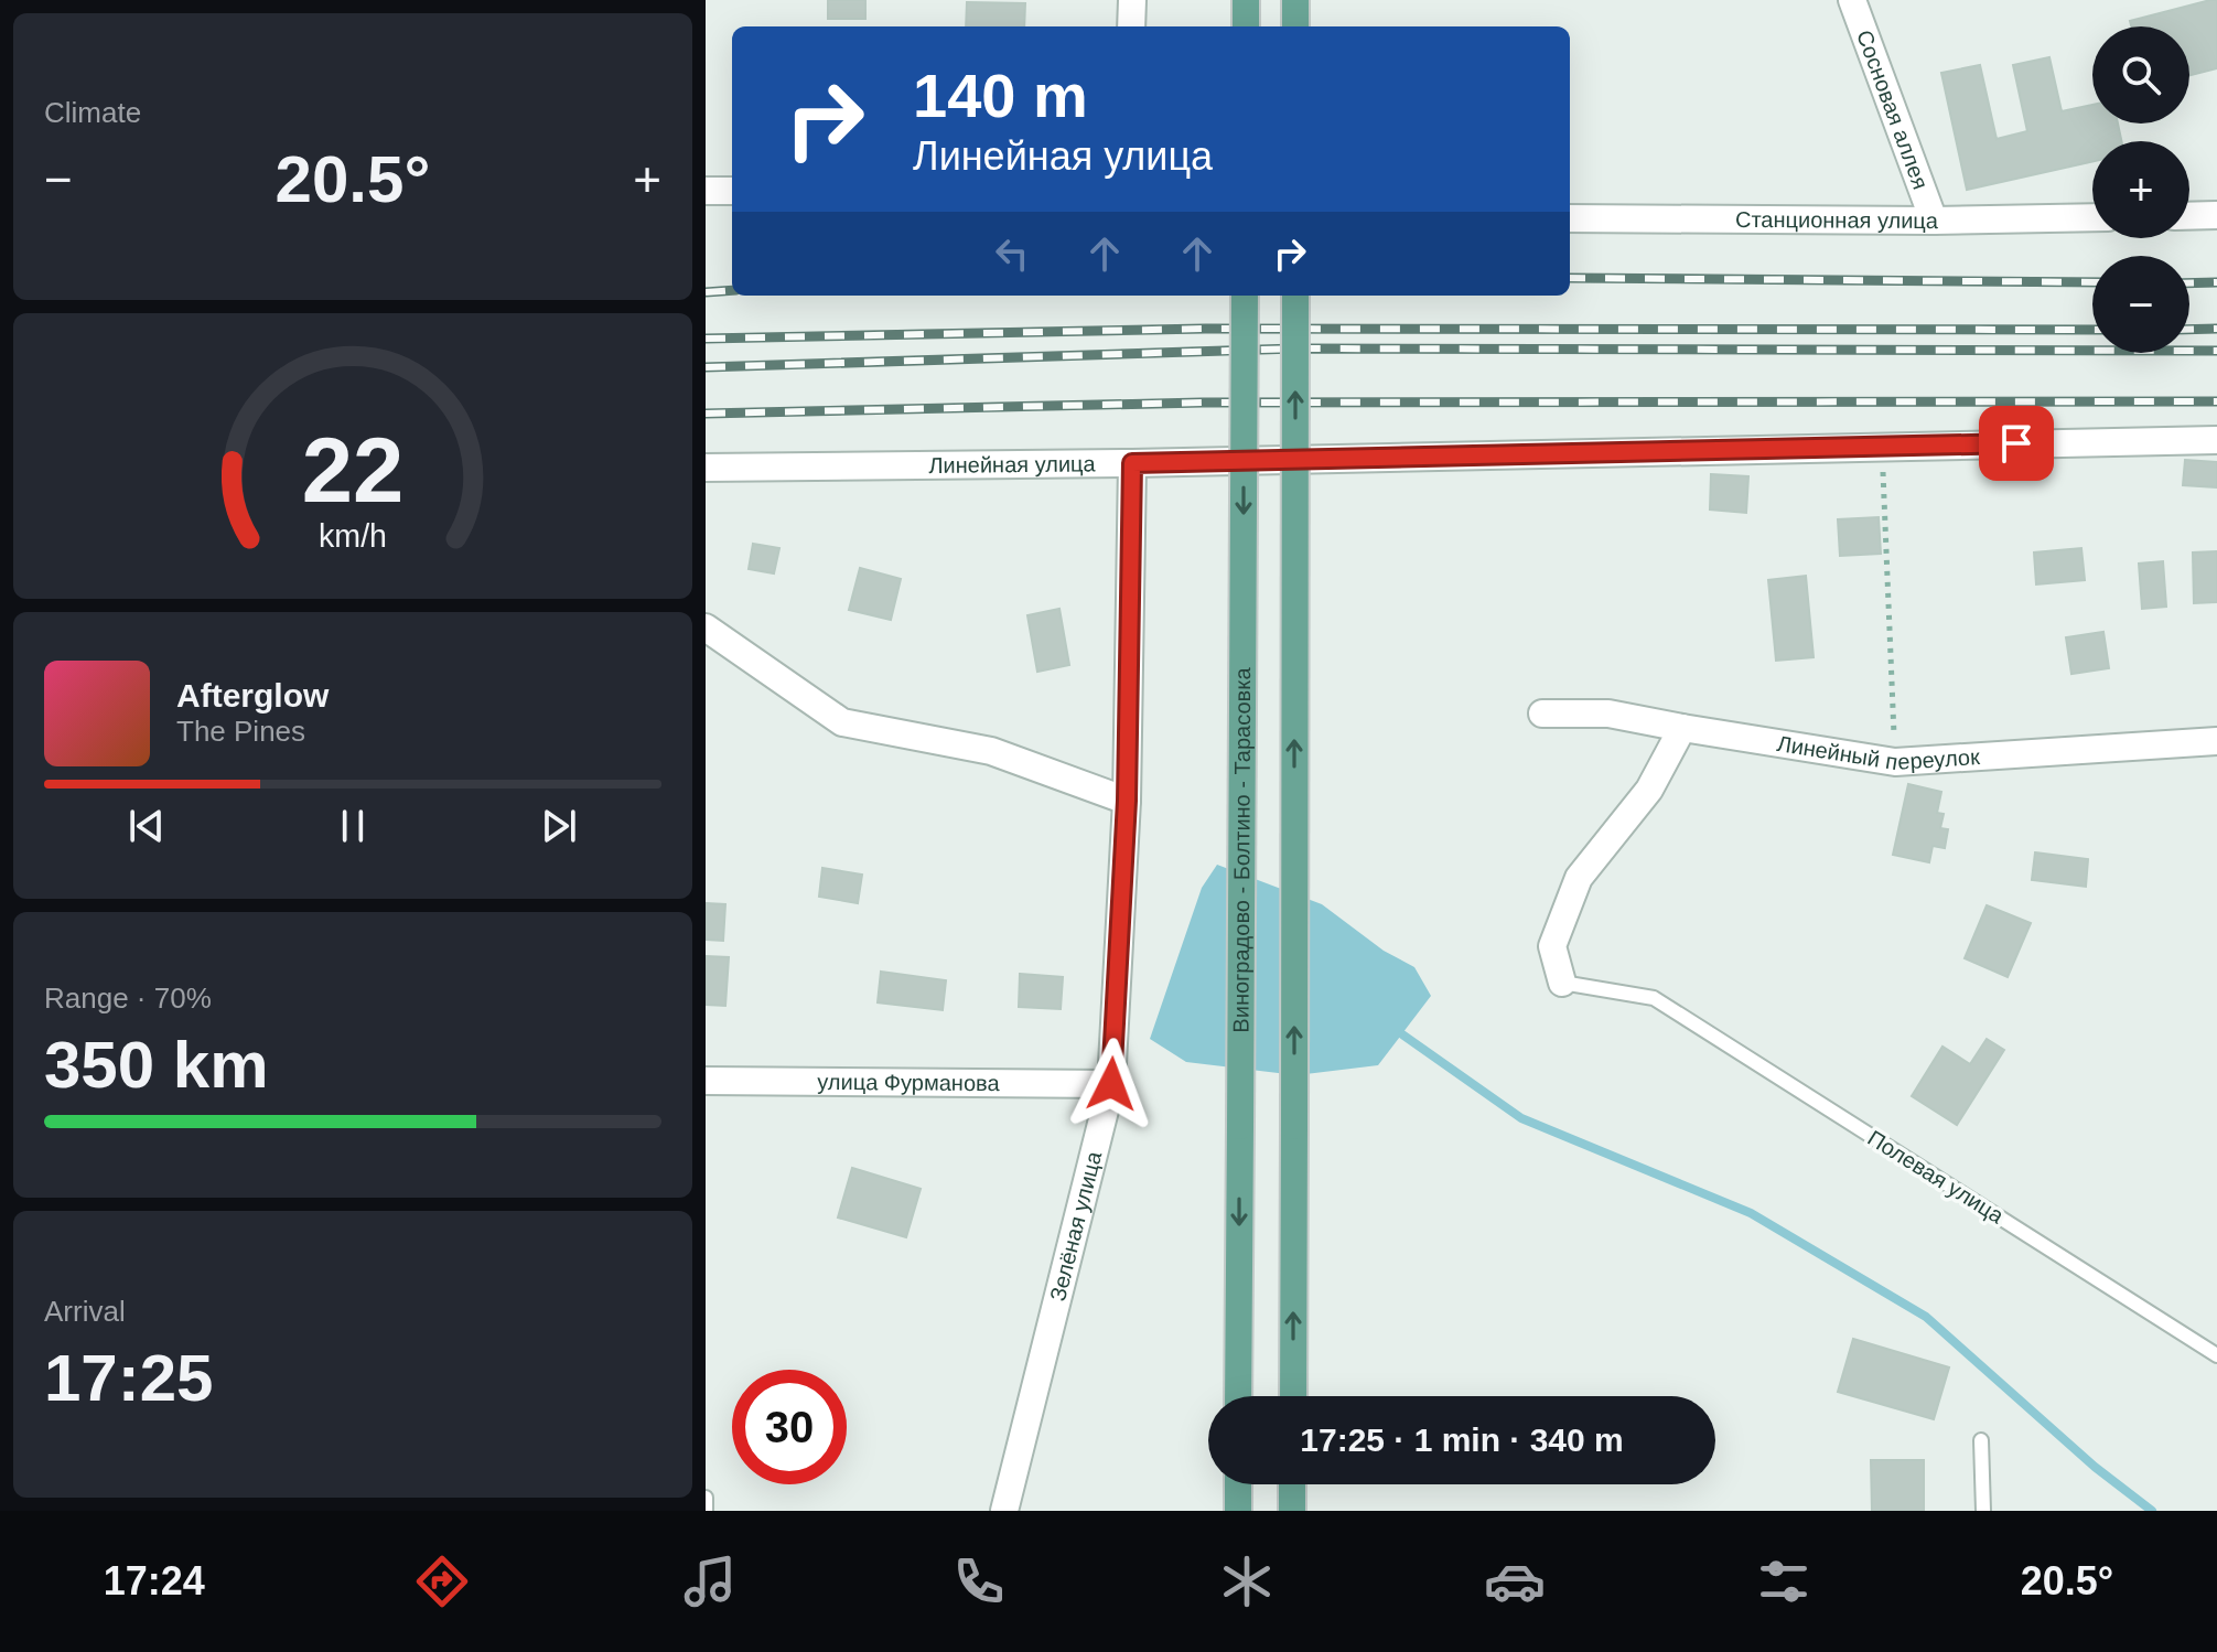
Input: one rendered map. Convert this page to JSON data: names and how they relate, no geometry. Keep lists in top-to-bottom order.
{
  "streets": {
    "main road": ["Виноградово - Болтино - Тарасовка"],
    "street": [
      "Сосновая аллея",
      "Станционная улица",
      "Линейная улица",
      "Линейный переулок",
      "улица Фурманова",
      "Зелёная улица"
    ],
    "lane": ["Полевая улица"]
  },
  "crossings": [
    ["Сосновая аллея", "Станционная улица"],
    ["Линейная улица", "Зелёная улица"],
    ["улица Фурманова", "Зелёная улица"]
  ],
  "page": {
    "tile": [
      "Climate",
      ["Range · 70%", "350 km"],
      ["Arrival", "17:25"]
    ],
    "map_buttons": ["+", "−"],
    "turn": ["140 m", "Линейная улица"],
    "heat": ["−", "20.5°", "+"],
    "song": ["Afterglow", "The Pines"],
    "limit": "30",
    "trip": "17:25 · 1 min · 340 m",
    "tabs": ["17:24", "20.5°"],
    "gauge": ["22", "km/h"]
  }
}
